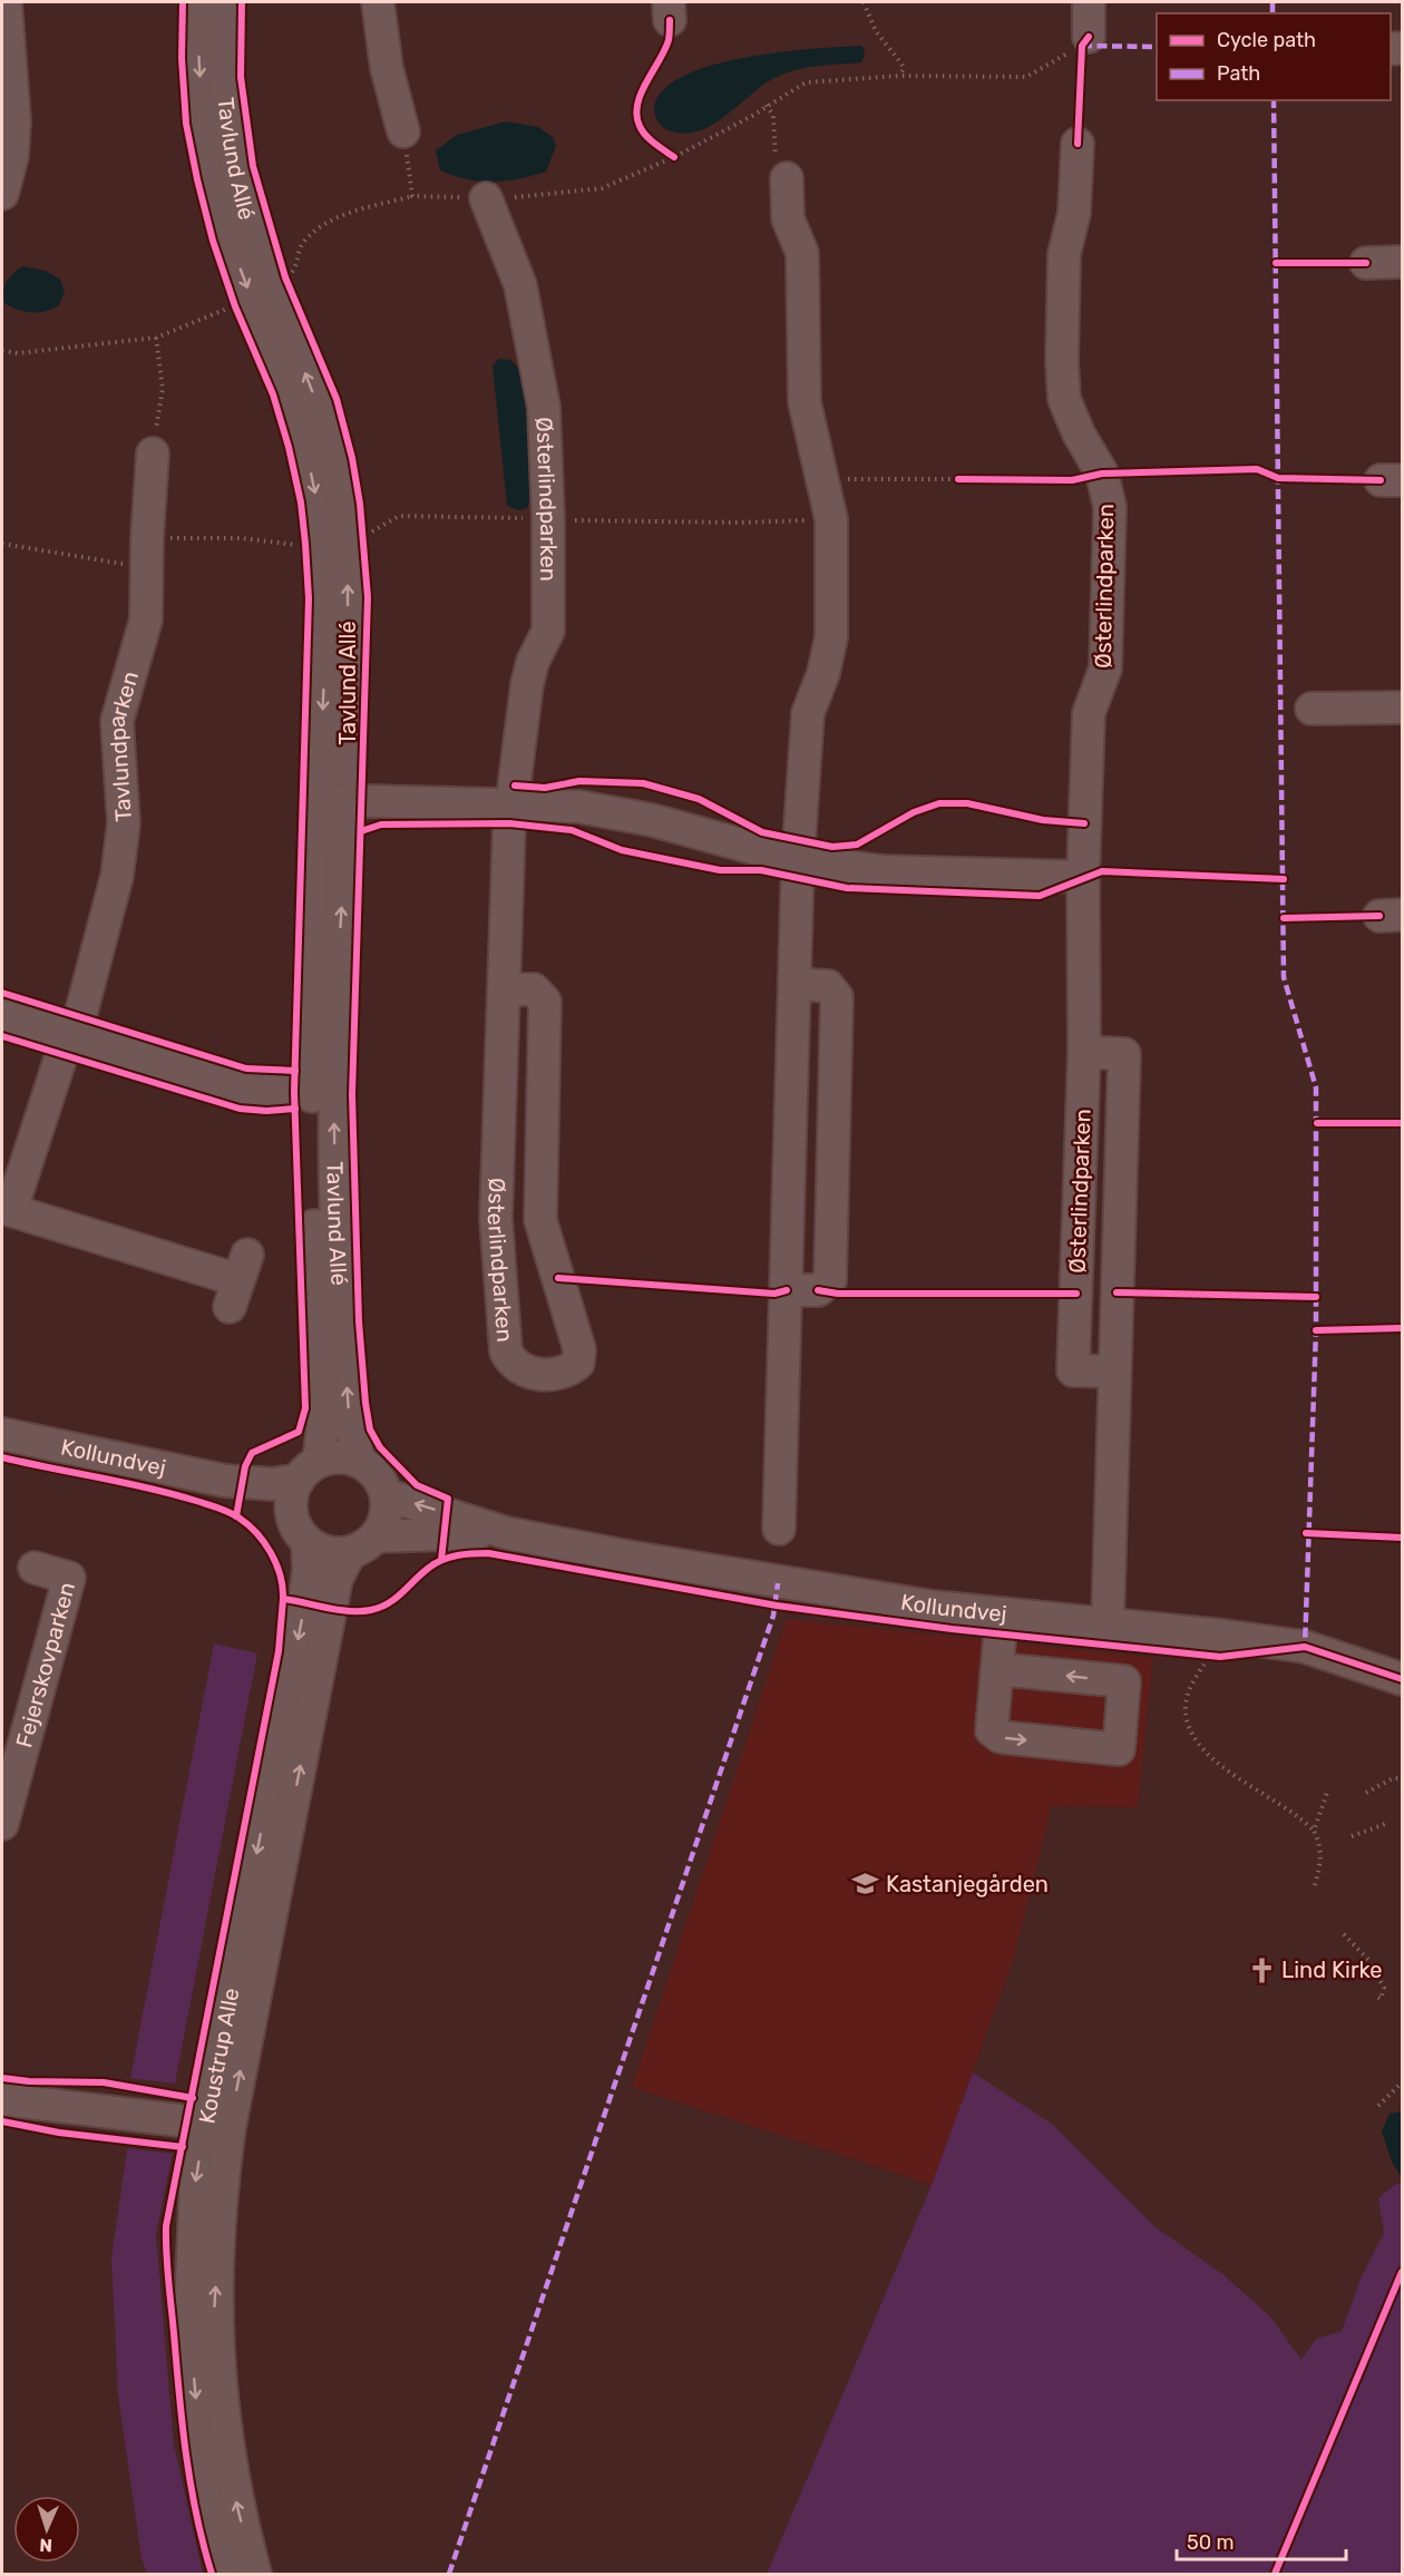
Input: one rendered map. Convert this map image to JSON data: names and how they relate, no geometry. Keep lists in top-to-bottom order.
{
  "streets": {
    "street": [
      "Tavlund Allé",
      "Østerlindparken",
      "Tavlundparken",
      "Kollundvej",
      "Fejerskovparken",
      "Koustrup Alle"
    ]
  },
  "crossings": [
    ["Tavlund Allé", "Kollundvej"],
    ["Tavlund Allé", "Koustrup Alle"],
    ["Østerlindparken", "Kollundvej"],
    ["Kollundvej", "Koustrup Alle"]
  ],
  "places": {
    "school or university": ["Kastanjegården"],
    "church": ["Lind Kirke"]
  },
  "legend": ["Cycle path", "Path"],
  "scale_bar": "50 m",
  "north": "bottom"
}
